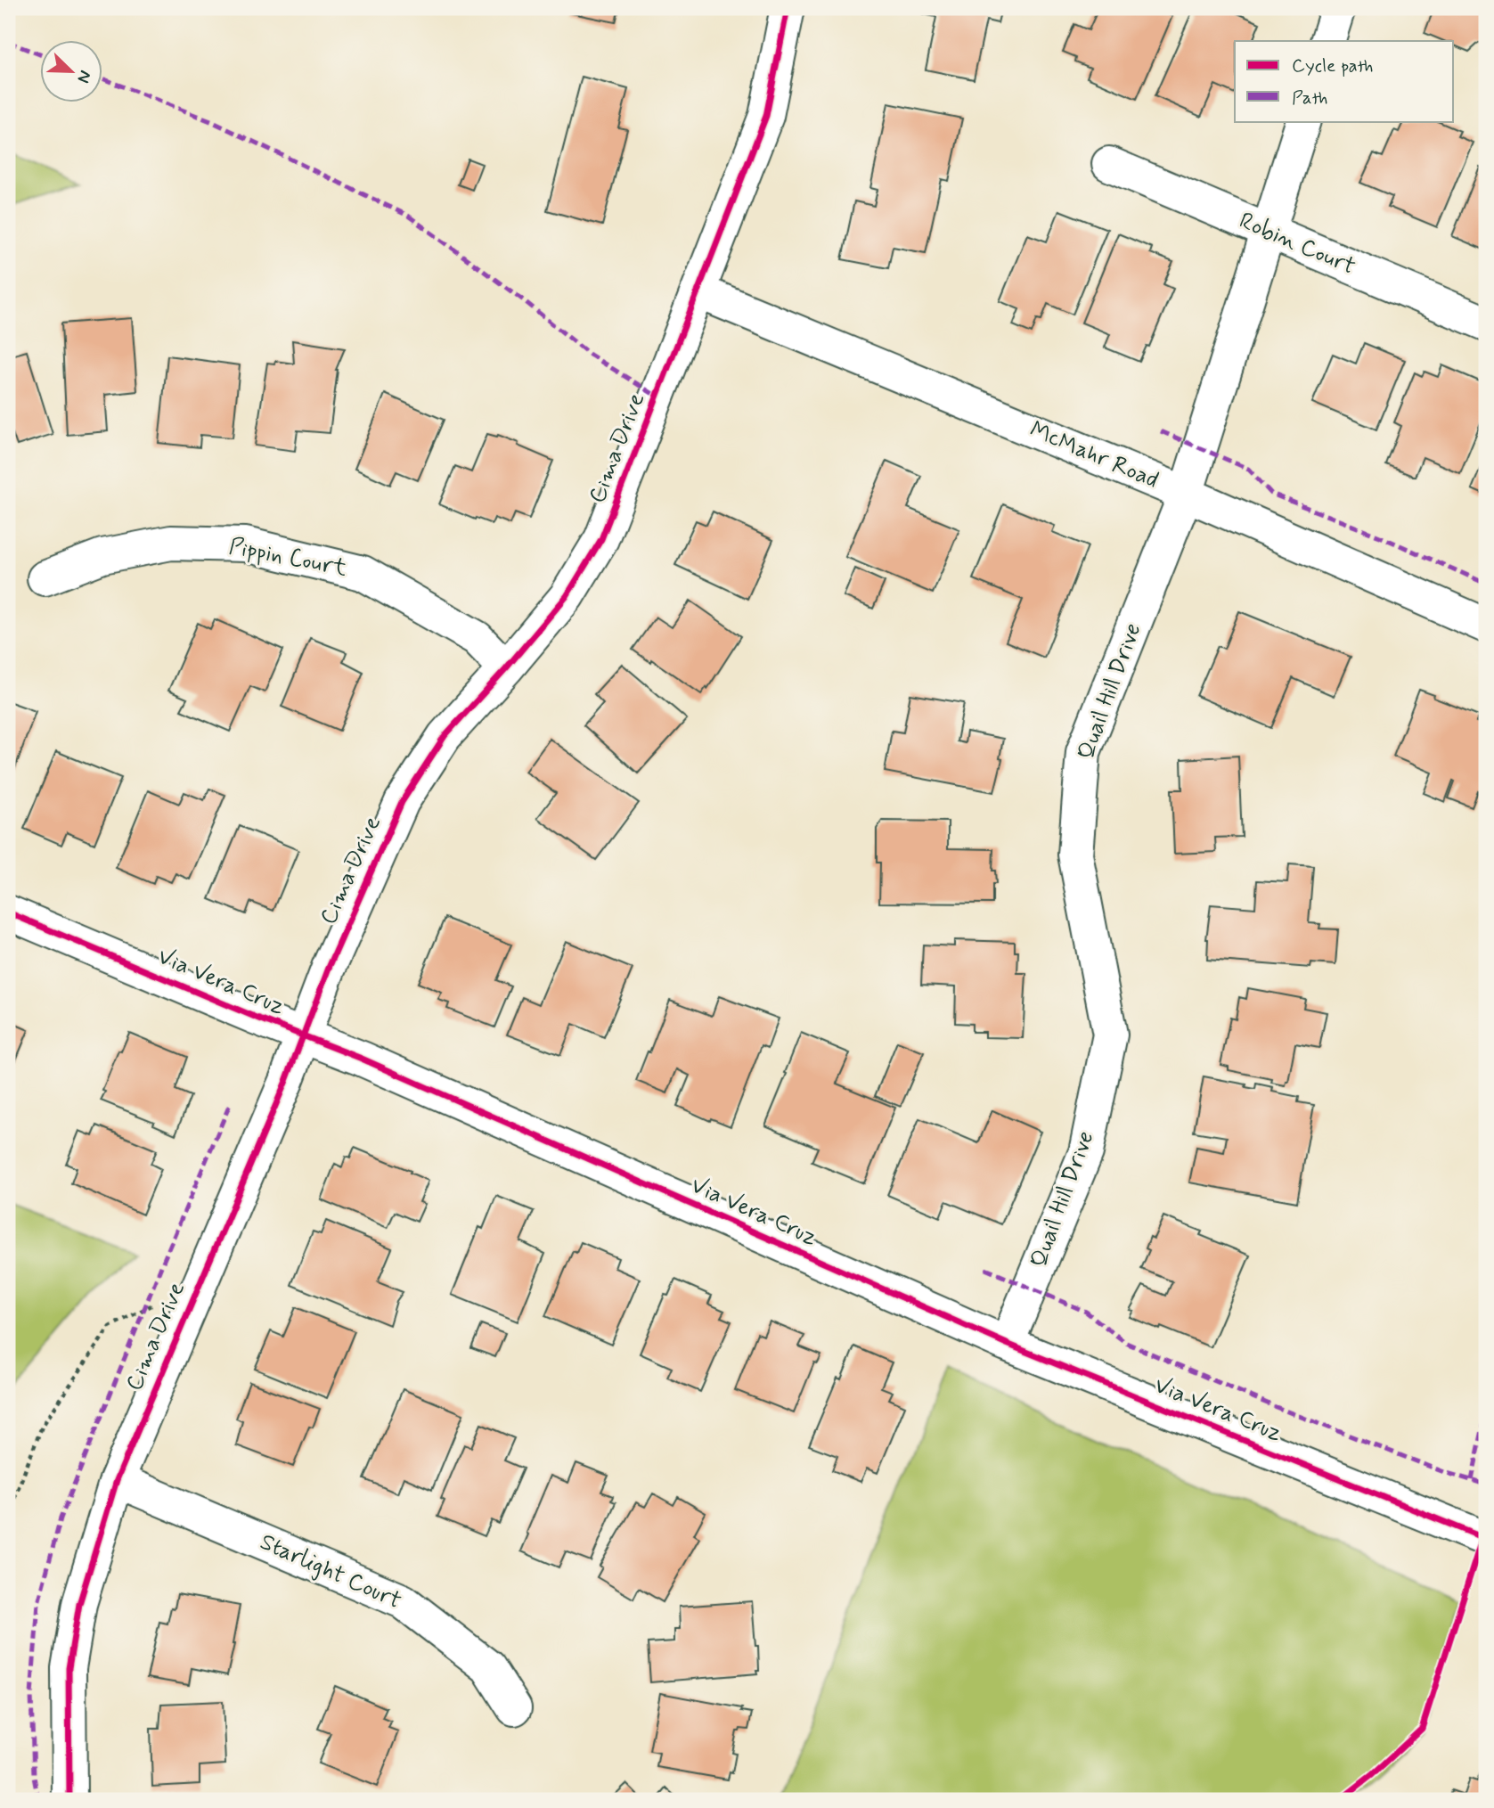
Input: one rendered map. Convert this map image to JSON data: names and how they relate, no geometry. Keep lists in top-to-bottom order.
{
  "streets": {
    "street": [
      "Robin Court",
      "Cima Drive",
      "McMahr Road",
      "Pippin Court",
      "Quail Hill Drive",
      "Via Vera Cruz",
      "Starlight Court"
    ]
  },
  "crossings": [
    ["Robin Court", "Quail Hill Drive"],
    ["Cima Drive", "McMahr Road"],
    ["Cima Drive", "Pippin Court"],
    ["Cima Drive", "Via Vera Cruz"],
    ["Cima Drive", "Starlight Court"],
    ["McMahr Road", "Quail Hill Drive"],
    ["Quail Hill Drive", "Via Vera Cruz"]
  ],
  "legend": ["Cycle path", "Path"],
  "north": "bottom right"
}
